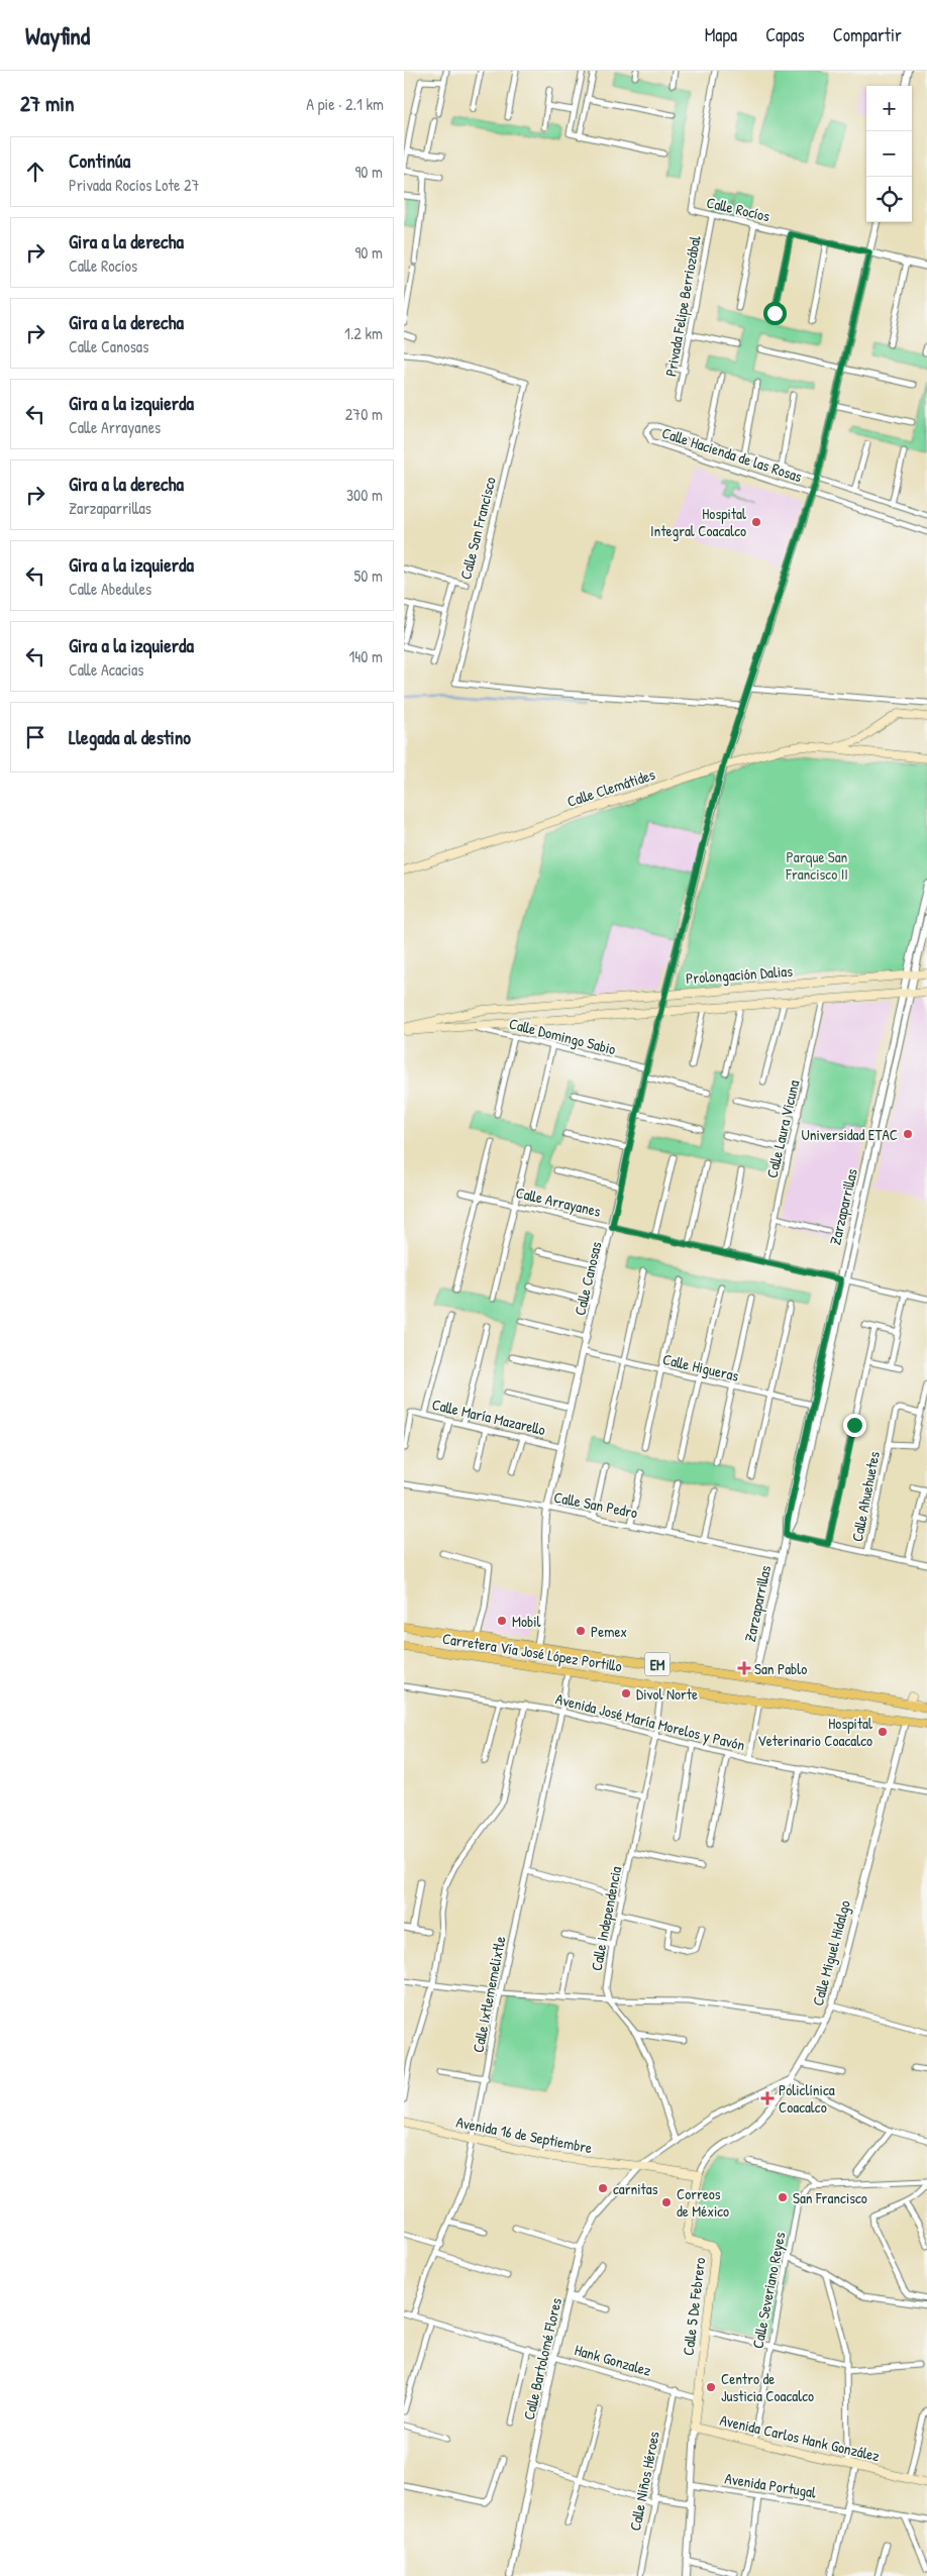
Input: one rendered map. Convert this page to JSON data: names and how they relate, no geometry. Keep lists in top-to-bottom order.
{
  "streets": {
    "main road": [
      "Calle Clemátides",
      "Prolongación Dalias",
      "Carretera Vía José López Portillo",
      "EM",
      "Avenida 16 de Septiembre",
      "Calle 5 De Febrero",
      "Avenida Carlos Hank González"
    ],
    "street": [
      "Calle Rocíos",
      "Privada Felipe Berriozábal",
      "Calle Hacienda de las Rosas",
      "Calle San Francisco",
      "Calle Domingo Sabio",
      "Calle Laura Vicuna",
      "Calle Arrayanes",
      "Zarzaparrillas",
      "Calle Canosas",
      "Calle Higueras",
      "Calle María Mazarello",
      "Calle Ahuehuetes",
      "Calle San Pedro",
      "Avenida José María Morelos y Pavón",
      "Calle Independencia",
      "Calle Miguel Hidalgo",
      "Calle Ixtlememelixtle",
      "Calle Severiano Reyes",
      "Calle Bartolomé Flores",
      "Hank Gonzalez",
      "Calle Niños Héroes",
      "Avenida Portugal"
    ]
  },
  "crossings": [
    ["Calle Rocíos", "Privada Felipe Berriozábal"],
    ["Calle Rocíos", "Calle Canosas"],
    ["Calle Hacienda de las Rosas", "Calle Canosas"],
    ["Calle San Francisco", "Calle Canosas"],
    ["Calle Clemátides", "Calle Canosas"],
    ["Prolongación Dalias", "Calle Domingo Sabio"],
    ["Prolongación Dalias", "Calle Laura Vicuna"],
    ["Prolongación Dalias", "Zarzaparrillas"],
    ["Prolongación Dalias", "Calle Canosas"],
    ["Calle Domingo Sabio", "Calle Canosas"],
    ["Calle Laura Vicuna", "Calle Arrayanes"],
    ["Calle Arrayanes", "Zarzaparrillas"],
    ["Calle Arrayanes", "Calle Canosas"],
    ["Zarzaparrillas", "Calle Higueras"],
    ["Zarzaparrillas", "Calle San Pedro"],
    ["Zarzaparrillas", "Carretera Vía José López Portillo"],
    ["Calle Canosas", "Calle Higueras"],
    ["Calle Canosas", "Calle María Mazarello"],
    ["Calle Canosas", "Calle San Pedro"],
    ["Calle Canosas", "Carretera Vía José López Portillo"],
    ["Carretera Vía José López Portillo", "Calle Independencia"],
    ["Carretera Vía José López Portillo", "Calle Miguel Hidalgo"],
    ["Carretera Vía José López Portillo", "Calle Ixtlememelixtle"],
    ["Avenida José María Morelos y Pavón", "Calle Independencia"],
    ["Avenida José María Morelos y Pavón", "Calle Miguel Hidalgo"],
    ["Avenida José María Morelos y Pavón", "Calle Ixtlememelixtle"],
    ["Calle Miguel Hidalgo", "Avenida 16 de Septiembre"],
    ["Calle Miguel Hidalgo", "Calle 5 De Febrero"],
    ["Calle Ixtlememelixtle", "Avenida 16 de Septiembre"],
    ["Calle Ixtlememelixtle", "Hank Gonzalez"],
    ["Avenida 16 de Septiembre", "Calle 5 De Febrero"],
    ["Avenida 16 de Septiembre", "Calle Bartolomé Flores"],
    ["Calle Severiano Reyes", "Avenida Carlos Hank González"],
    ["Calle 5 De Febrero", "Hank Gonzalez"],
    ["Calle Bartolomé Flores", "Hank Gonzalez"],
    ["Hank Gonzalez", "Calle Niños Héroes"]
  ],
  "parks": ["Parque San Francisco II"],
  "places": {
    "other": [
      "Hospital Integral Coacalco",
      "Universidad ETAC",
      "Mobil",
      "Pemex",
      "Divol Norte",
      "Hospital Veterinario Coacalco",
      "carnitas",
      "San Francisco",
      "Correos de México",
      "Centro de Justicia Coacalco"
    ],
    "health": ["San Pablo", "Policlínica Coacalco"]
  },
  "page": {
    "header": "Wayfind",
    "nav": ["Mapa", "Capas", "Compartir"],
    "heading": ["27 min", "A pie · 2.1 km"],
    "map_buttons": ["+", "−"],
    "list": [
      ["Continúa", "Privada Rocíos Lote 27", "90 m"],
      ["Gira a la derecha", "Calle Rocíos", "90 m"],
      ["Gira a la derecha", "Calle Canosas", "1.2 km"],
      ["Gira a la izquierda", "Calle Arrayanes", "270 m"],
      ["Gira a la derecha", "Zarzaparrillas", "300 m"],
      ["Gira a la izquierda", "Calle Abedules", "50 m"],
      ["Gira a la izquierda", "Calle Acacias", "140 m"],
      "Llegada al destino"
    ]
  }
}
